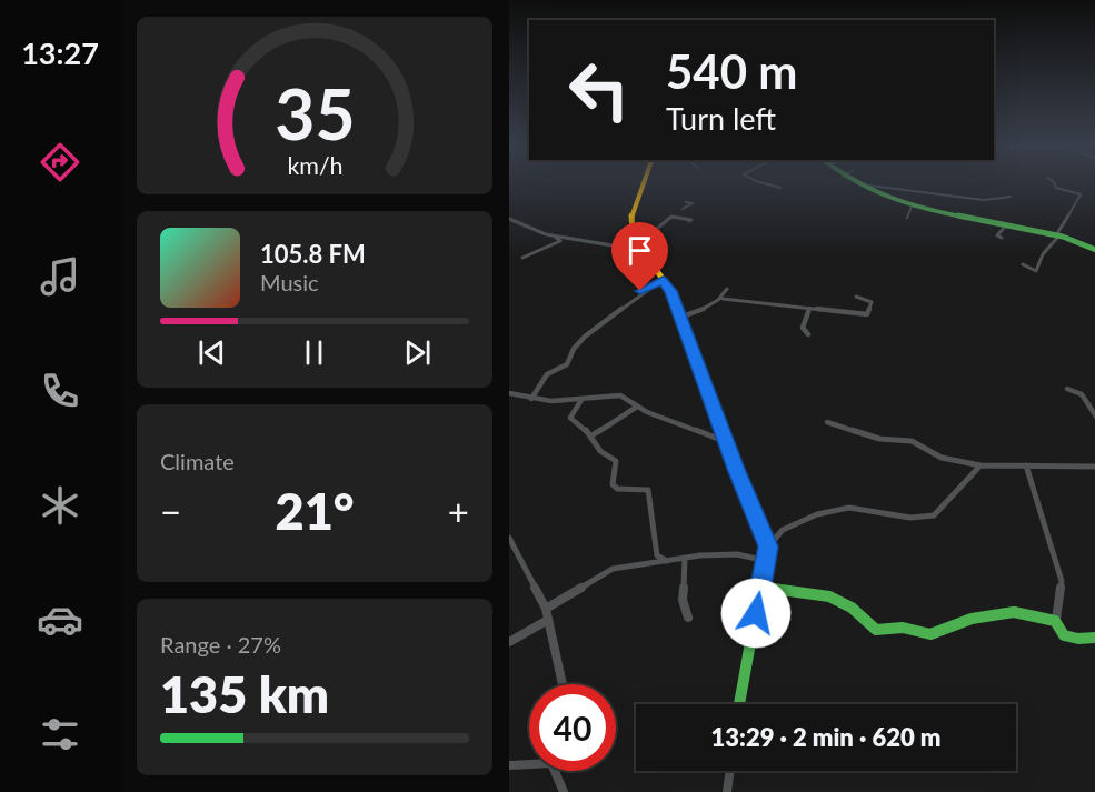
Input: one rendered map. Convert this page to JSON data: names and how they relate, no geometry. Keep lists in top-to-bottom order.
{
  "page": {
    "tabs": "13:27",
    "turn": ["540 m", "Turn left"],
    "song": ["105.8 FM", "Music"],
    "tile": [
      "Climate",
      ["Range · 27%", "135 km"]
    ],
    "heat": ["−", "21°", "+"],
    "limit": "40",
    "trip": "13:29 · 2 min · 620 m",
    "gauge": ["35", "km/h"]
  }
}
